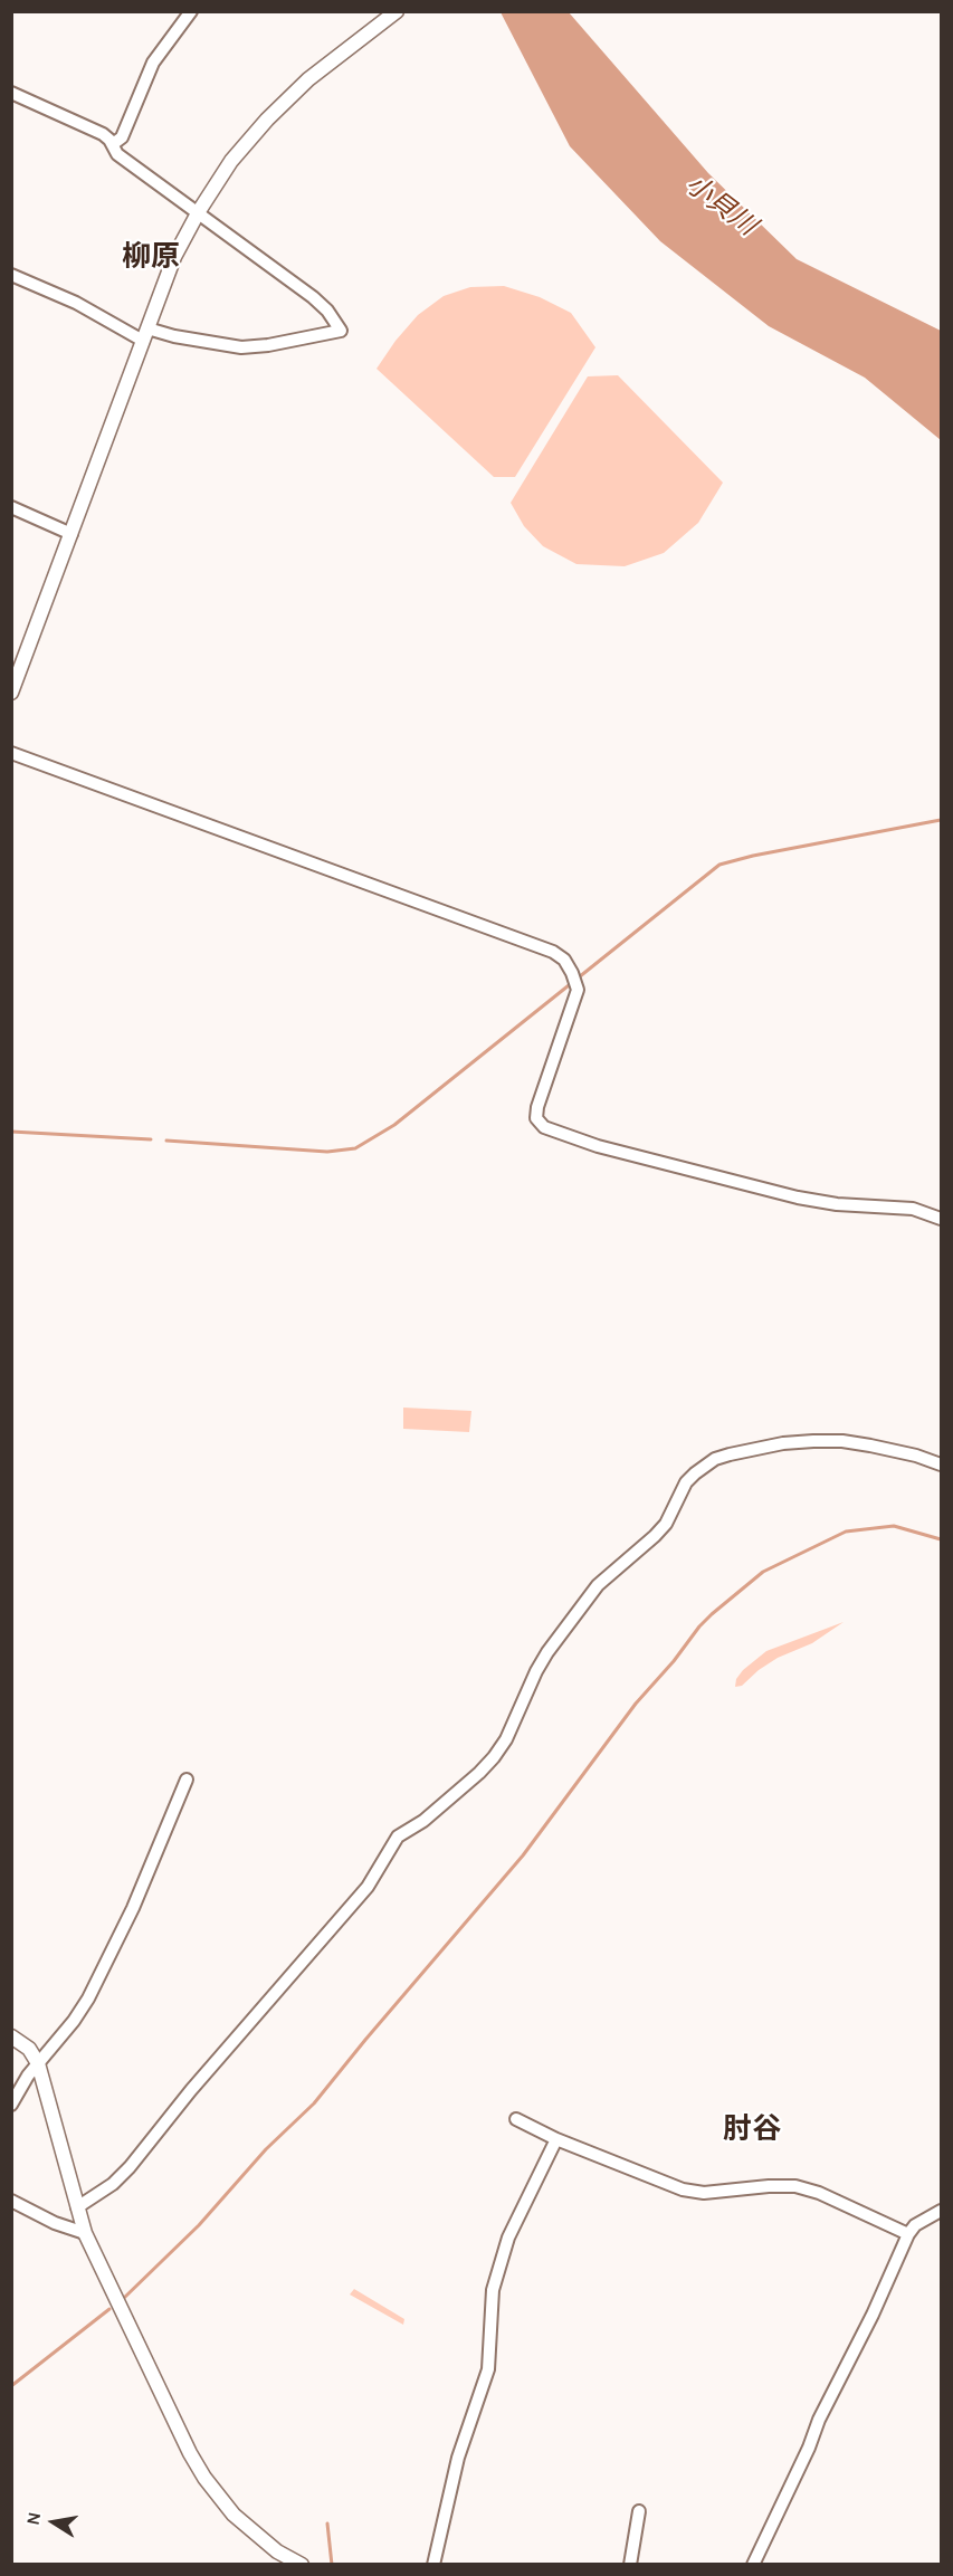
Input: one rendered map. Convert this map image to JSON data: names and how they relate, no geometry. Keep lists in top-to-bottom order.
{
  "districts": ["柳原", "肘谷"],
  "water": ["小貝川"],
  "north": "left"
}
